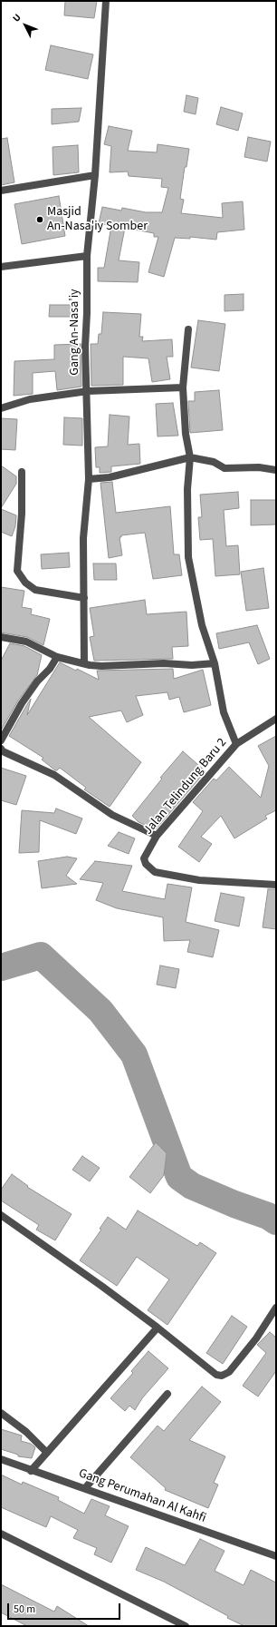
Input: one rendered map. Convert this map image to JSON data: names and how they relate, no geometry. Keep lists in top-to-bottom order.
{
  "streets": {
    "street": ["Gang An-Nasa'iy", "Jalan Telindung Baru 2", "Gang Perumahan Al Kahfi"]
  },
  "places": ["Masjid An-Nasa'iy Somber"],
  "scale_bar": "50 m",
  "north": "top left"
}
